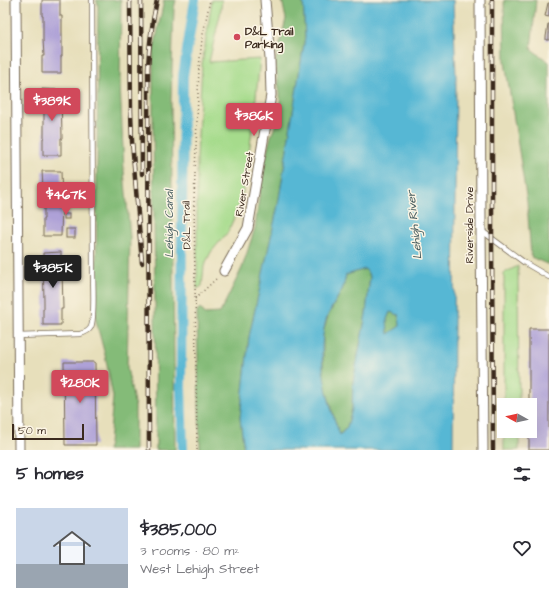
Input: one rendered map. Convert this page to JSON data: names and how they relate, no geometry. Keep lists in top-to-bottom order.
{
  "streets": {
    "street": ["River Street", "Riverside Drive"],
    "path": ["D&L Trail"]
  },
  "water": ["Lehigh Canal", "Lehigh River"],
  "places": ["D&L Trail Parking"],
  "scale_bar": "50 m",
  "north": "left",
  "page": {
    "price": [
      "$389K",
      "$386K",
      "$467K",
      "$385K",
      "$280K"
    ],
    "scale": "50 m",
    "heading": "5 homes",
    "list": [
      {
        "name": "$385,000",
        "note": "3 rooms · 80 m² · West Lehigh Street"
      }
    ]
  }
}
